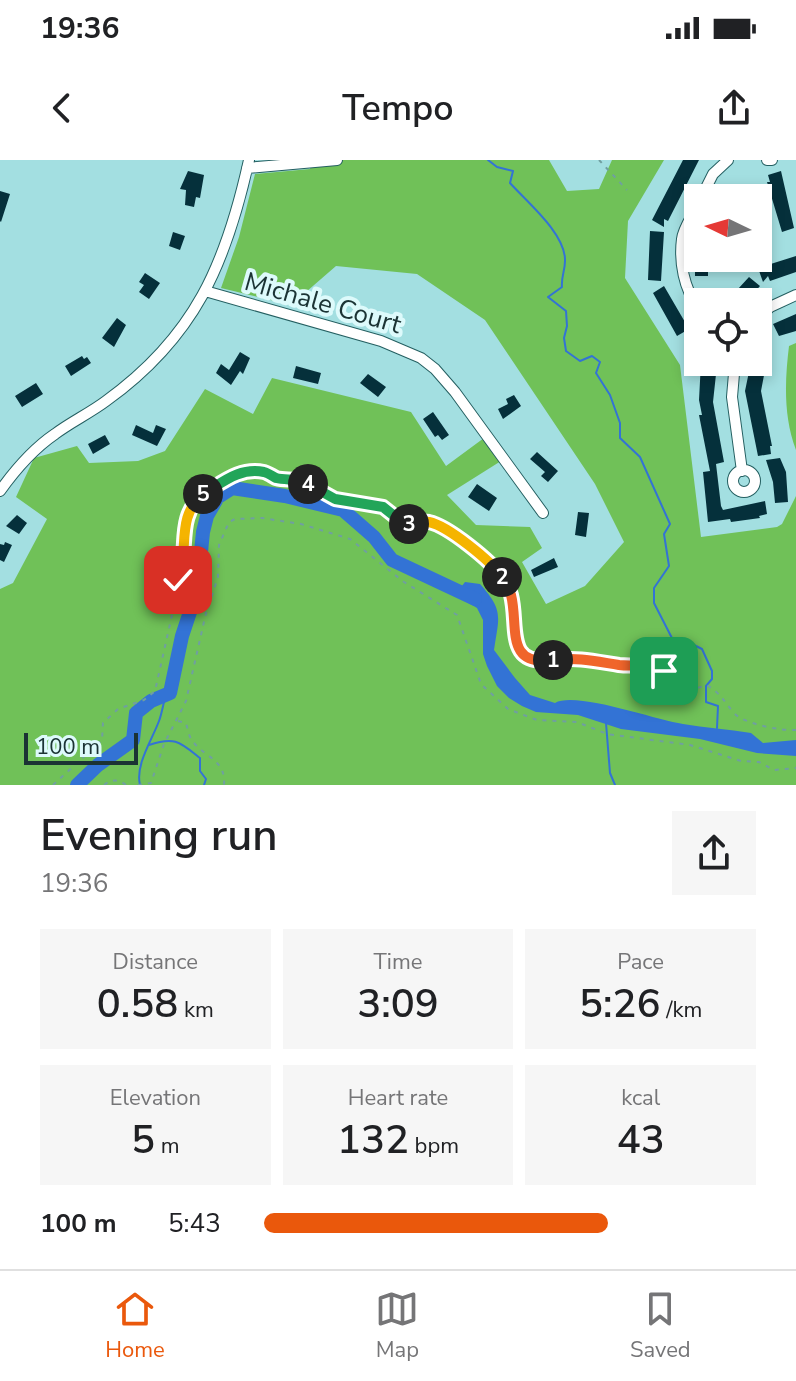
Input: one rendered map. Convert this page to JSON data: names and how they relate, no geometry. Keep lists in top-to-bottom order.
{
  "streets": {
    "street": ["Michale Court"]
  },
  "scale_bar": "100 m",
  "north": "left",
  "page": {
    "status": "19:36",
    "header": "Tempo",
    "pins": [
      "4",
      "5",
      "3",
      "2",
      "1"
    ],
    "scale": "100 m",
    "heading": ["Evening run", "19:36"],
    "stats": [
      ["Distance", "0.58 km"],
      ["Time", "3:09"],
      ["Pace", "5:26 /km"],
      ["Elevation", "5 m"],
      ["Heart rate", "132 bpm"],
      ["kcal", "43"]
    ],
    "list": [
      {
        "name": "100 m",
        "note": "5:43"
      }
    ],
    "tabs": ["Home", "Map", "Saved"]
  }
}
